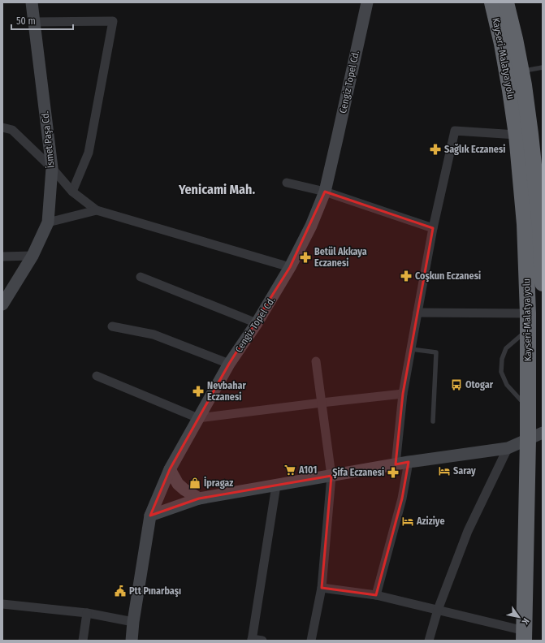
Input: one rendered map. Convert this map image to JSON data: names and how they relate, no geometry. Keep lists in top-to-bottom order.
{
  "streets": {
    "highway": ["Kayseri-Malatya yolu"],
    "street": ["Cengiz Topel Cd.", "İsmet Paşa Cd."]
  },
  "districts": ["Yenicami Mah."],
  "places": {
    "pharmacy": [
      "Sağlık Eczanesi",
      "Betül Akkaya Eczanesi",
      "Coşkun Eczanesi",
      "Nevbahar Eczanesi",
      "Şifa Eczanesi"
    ],
    "bus stop": ["Otogar"],
    "supermarket": ["A101"],
    "hotel": ["Saray", "Aziziye"],
    "shop": ["İpragaz"],
    "public building": ["Ptt Pınarbaşı"]
  },
  "scale_bar": "50 m",
  "north": "bottom right"
}
